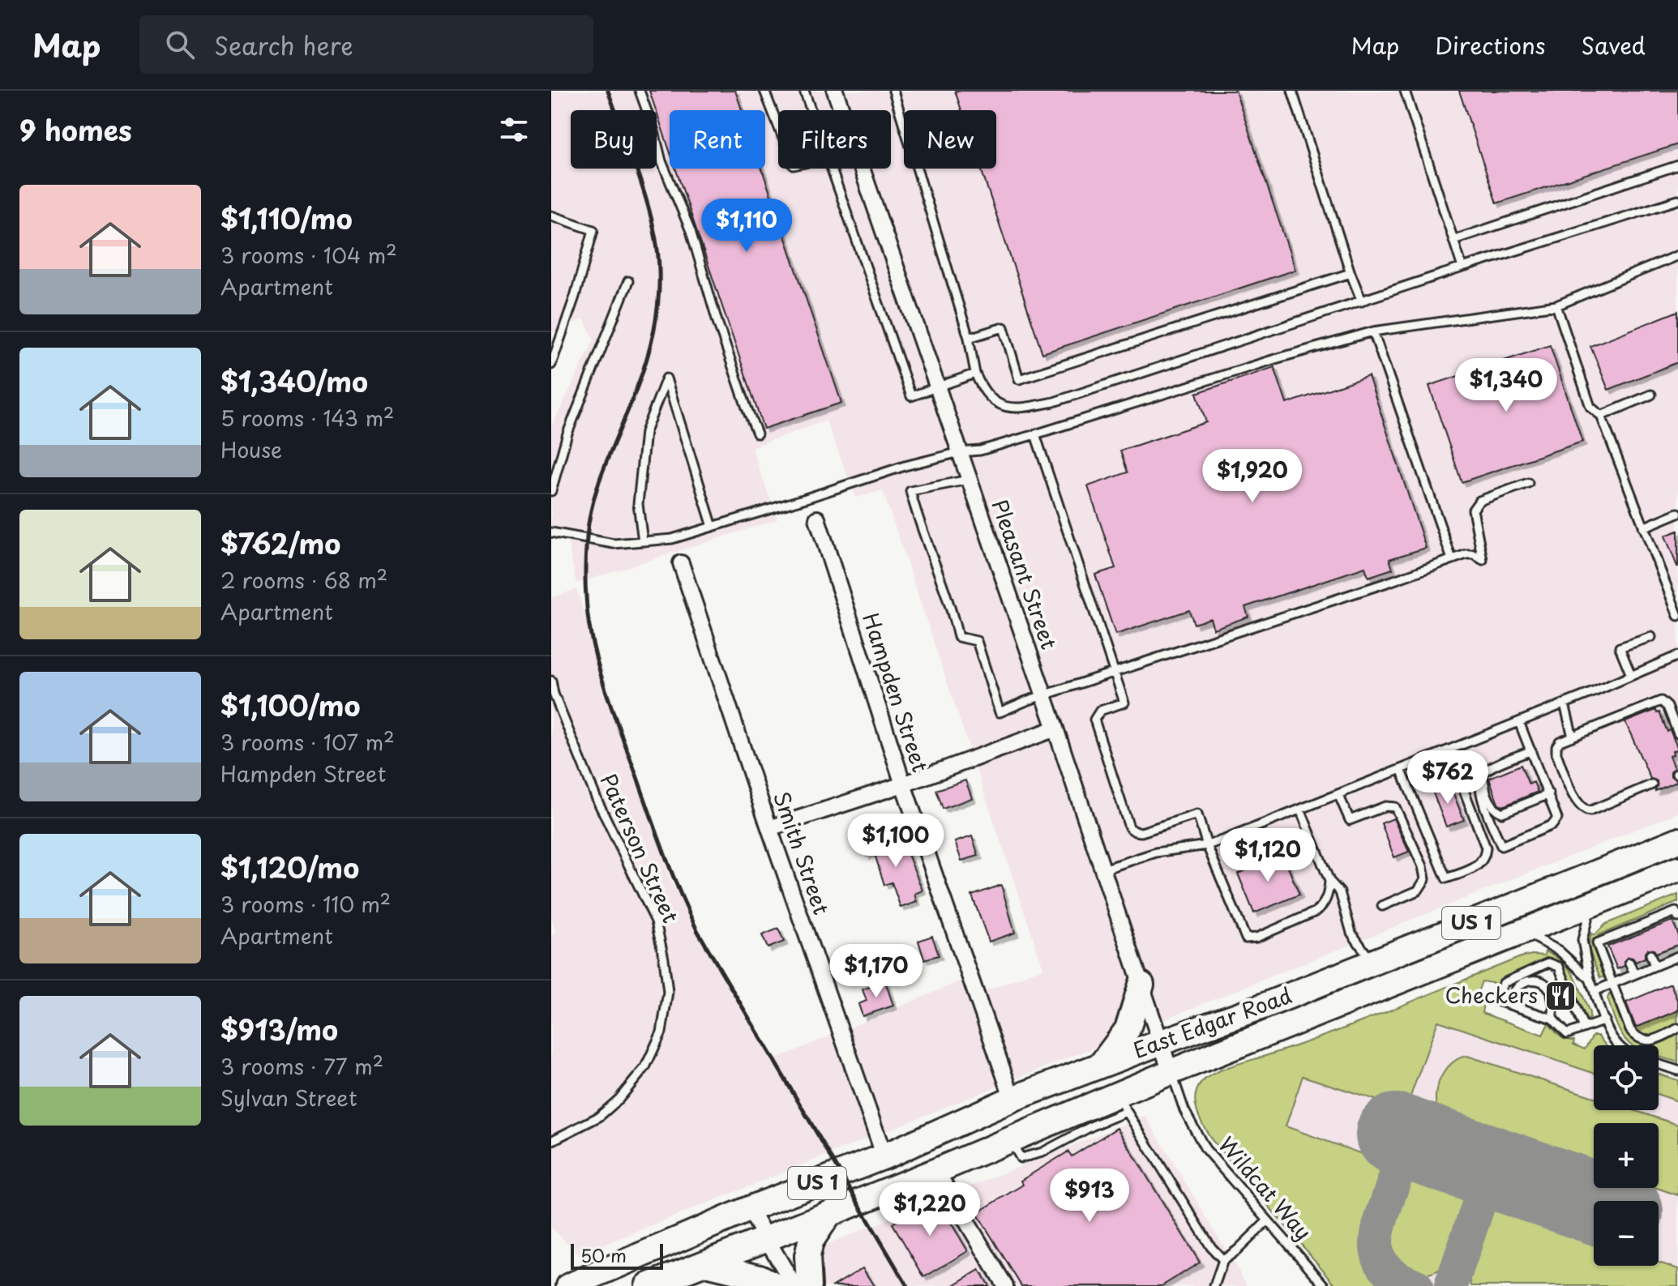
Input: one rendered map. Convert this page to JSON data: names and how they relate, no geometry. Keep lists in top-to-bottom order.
{
  "streets": {
    "highway": ["US 1", "East Edgar Road"],
    "street": ["Pleasant Street", "Hampden Street", "Smith Street"],
    "lane": ["Paterson Street", "Wildcat Way"]
  },
  "crossings": [
    ["Pleasant Street", "East Edgar Road"],
    ["Pleasant Street", "Wildcat Way"],
    ["Hampden Street", "East Edgar Road"],
    ["Smith Street", "East Edgar Road"],
    ["US 1", "East Edgar Road"],
    ["East Edgar Road", "Wildcat Way"]
  ],
  "places": {
    "restaurant": ["Checkers"]
  },
  "scale_bar": "50 m",
  "page": {
    "header": "Map",
    "search": "Search here",
    "nav": ["Map", "Directions", "Saved"],
    "heading": "9 homes",
    "chip": [
      "Buy",
      "Rent",
      "Filters",
      "New"
    ],
    "list": [
      {
        "name": "$1,110/mo",
        "note": "3 rooms · 104 m² · Apartment"
      },
      {
        "name": "$1,340/mo",
        "note": "5 rooms · 143 m² · House"
      },
      {
        "name": "$762/mo",
        "note": "2 rooms · 68 m² · Apartment"
      },
      {
        "name": "$1,100/mo",
        "note": "3 rooms · 107 m² · Hampden Street"
      },
      {
        "name": "$1,120/mo",
        "note": "3 rooms · 110 m² · Apartment"
      },
      {
        "name": "$913/mo",
        "note": "3 rooms · 77 m² · Sylvan Street"
      }
    ],
    "price": [
      "$1,110",
      "$1,340",
      "$1,920",
      "$762",
      "$1,100",
      "$1,120",
      "$1,170",
      "$913",
      "$1,220"
    ],
    "map_buttons": ["+", "−"],
    "scale": "50 m"
  }
}
